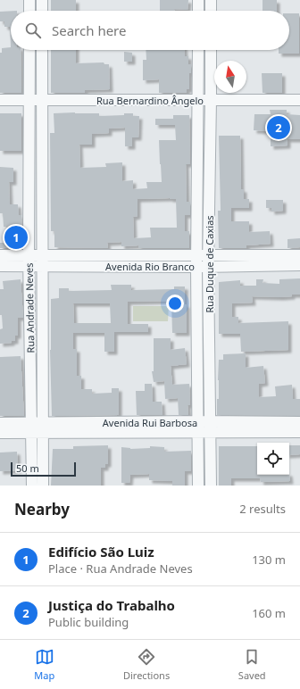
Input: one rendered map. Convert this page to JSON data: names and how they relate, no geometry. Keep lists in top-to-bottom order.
{
  "streets": {
    "street": [
      "Rua Bernardino Ângelo",
      "Rua Duque de Caxias",
      "Avenida Rio Branco",
      "Rua Andrade Neves",
      "Avenida Rui Barbosa"
    ]
  },
  "crossings": [
    ["Rua Bernardino Ângelo", "Rua Duque de Caxias"],
    ["Rua Bernardino Ângelo", "Rua Andrade Neves"],
    ["Rua Duque de Caxias", "Avenida Rio Branco"],
    ["Rua Duque de Caxias", "Avenida Rui Barbosa"],
    ["Avenida Rio Branco", "Rua Andrade Neves"],
    ["Rua Andrade Neves", "Avenida Rui Barbosa"]
  ],
  "scale_bar": "50 m",
  "north": "top",
  "page": {
    "search": "Search here",
    "pins": ["2", "1"],
    "scale": "50 m",
    "heading": ["Nearby", "2 results"],
    "list": [
      {
        "mark": "1",
        "name": "Edifício São Luiz",
        "note": "Place · Rua Andrade Neves",
        "value": "130 m"
      },
      {
        "mark": "2",
        "name": "Justiça do Trabalho",
        "note": "Public building",
        "value": "160 m"
      }
    ],
    "nav": ["Map", "Directions", "Saved"]
  }
}
